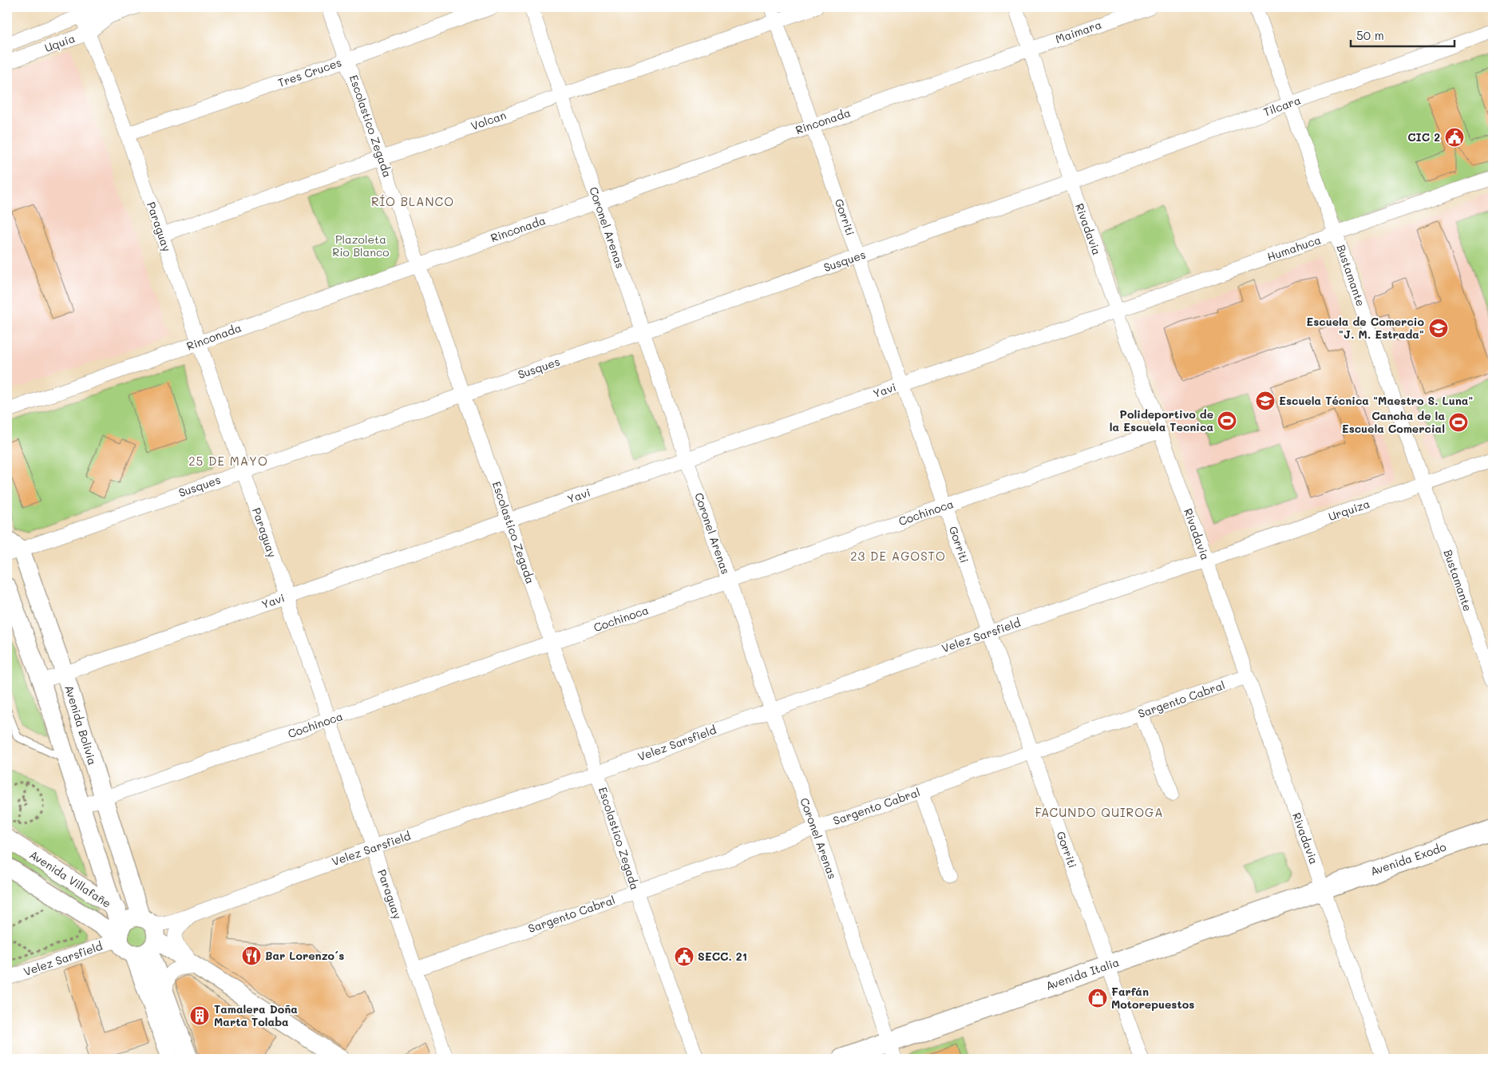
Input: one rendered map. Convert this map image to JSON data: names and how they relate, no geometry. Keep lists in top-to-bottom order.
{
  "streets": {
    "main road": ["Avenida Exodo", "Avenida Italia"],
    "street": [
      "Maimara",
      "Uquía",
      "Tres Cruces",
      "Tilcara",
      "Volcan",
      "Rinconada",
      "Escolastico Zegada",
      "Gorriti",
      "Paraguay",
      "Coronel Arenas",
      "Rivadavia",
      "Humahuca",
      "Susques",
      "Bustamante",
      "Yavi",
      "Urquiza",
      "Cochinoca",
      "Velez Sarsfield",
      "Sargento Cabral",
      "Avenida Bolivia",
      "Avenida Villafañe"
    ]
  },
  "crossings": [
    ["Maimara", "Rinconada"],
    ["Maimara", "Rivadavia"],
    ["Uquía", "Paraguay"],
    ["Tres Cruces", "Escolastico Zegada"],
    ["Tres Cruces", "Paraguay"],
    ["Tilcara", "Rivadavia"],
    ["Tilcara", "Susques"],
    ["Tilcara", "Bustamante"],
    ["Volcan", "Escolastico Zegada"],
    ["Volcan", "Gorriti"],
    ["Volcan", "Paraguay"],
    ["Volcan", "Coronel Arenas"],
    ["Rinconada", "Escolastico Zegada"],
    ["Rinconada", "Gorriti"],
    ["Rinconada", "Paraguay"],
    ["Rinconada", "Coronel Arenas"],
    ["Rinconada", "Rivadavia"],
    ["Escolastico Zegada", "Susques"],
    ["Escolastico Zegada", "Yavi"],
    ["Escolastico Zegada", "Cochinoca"],
    ["Escolastico Zegada", "Velez Sarsfield"],
    ["Escolastico Zegada", "Sargento Cabral"],
    ["Gorriti", "Susques"],
    ["Gorriti", "Yavi"],
    ["Gorriti", "Cochinoca"],
    ["Gorriti", "Velez Sarsfield"],
    ["Gorriti", "Sargento Cabral"],
    ["Gorriti", "Avenida Italia"],
    ["Paraguay", "Susques"],
    ["Paraguay", "Yavi"],
    ["Paraguay", "Cochinoca"],
    ["Paraguay", "Velez Sarsfield"],
    ["Paraguay", "Sargento Cabral"],
    ["Coronel Arenas", "Susques"],
    ["Coronel Arenas", "Yavi"],
    ["Coronel Arenas", "Cochinoca"],
    ["Coronel Arenas", "Velez Sarsfield"],
    ["Coronel Arenas", "Sargento Cabral"],
    ["Coronel Arenas", "Avenida Italia"],
    ["Rivadavia", "Humahuca"],
    ["Rivadavia", "Susques"],
    ["Rivadavia", "Yavi"],
    ["Rivadavia", "Urquiza"],
    ["Rivadavia", "Cochinoca"],
    ["Rivadavia", "Velez Sarsfield"],
    ["Rivadavia", "Sargento Cabral"],
    ["Rivadavia", "Avenida Exodo"],
    ["Rivadavia", "Avenida Italia"],
    ["Humahuca", "Bustamante"],
    ["Humahuca", "Yavi"],
    ["Susques", "Avenida Bolivia"],
    ["Bustamante", "Urquiza"],
    ["Yavi", "Avenida Bolivia"],
    ["Urquiza", "Velez Sarsfield"],
    ["Cochinoca", "Avenida Bolivia"],
    ["Velez Sarsfield", "Avenida Bolivia"],
    ["Velez Sarsfield", "Avenida Villafañe"],
    ["Avenida Bolivia", "Avenida Villafañe"],
    ["Avenida Exodo", "Avenida Italia"]
  ],
  "districts": [
    "RÍO BLANCO",
    "25 DE MAYO",
    "23 DE AGOSTO",
    "FACUNDO QUIROGA"
  ],
  "parks": ["Plazoleta Rio Blanco"],
  "places": {
    "public building": ["CIC 2", "SECC. 21"],
    "school or university": ["Escuela de Comercio \"J. M. Estrada\"", "Escuela Técnica \"Maestro S. Luna\""],
    "sports": ["Polideportivo de la Escuela Tecnica", "Cancha de la Escuela Comercial"],
    "restaurant": ["Bar Lorenzo´s"],
    "shop": ["Farfán Motorepuestos"],
    "building": ["Tamalera Doña Marta Tolaba"]
  },
  "scale_bar": "50 m"
}
